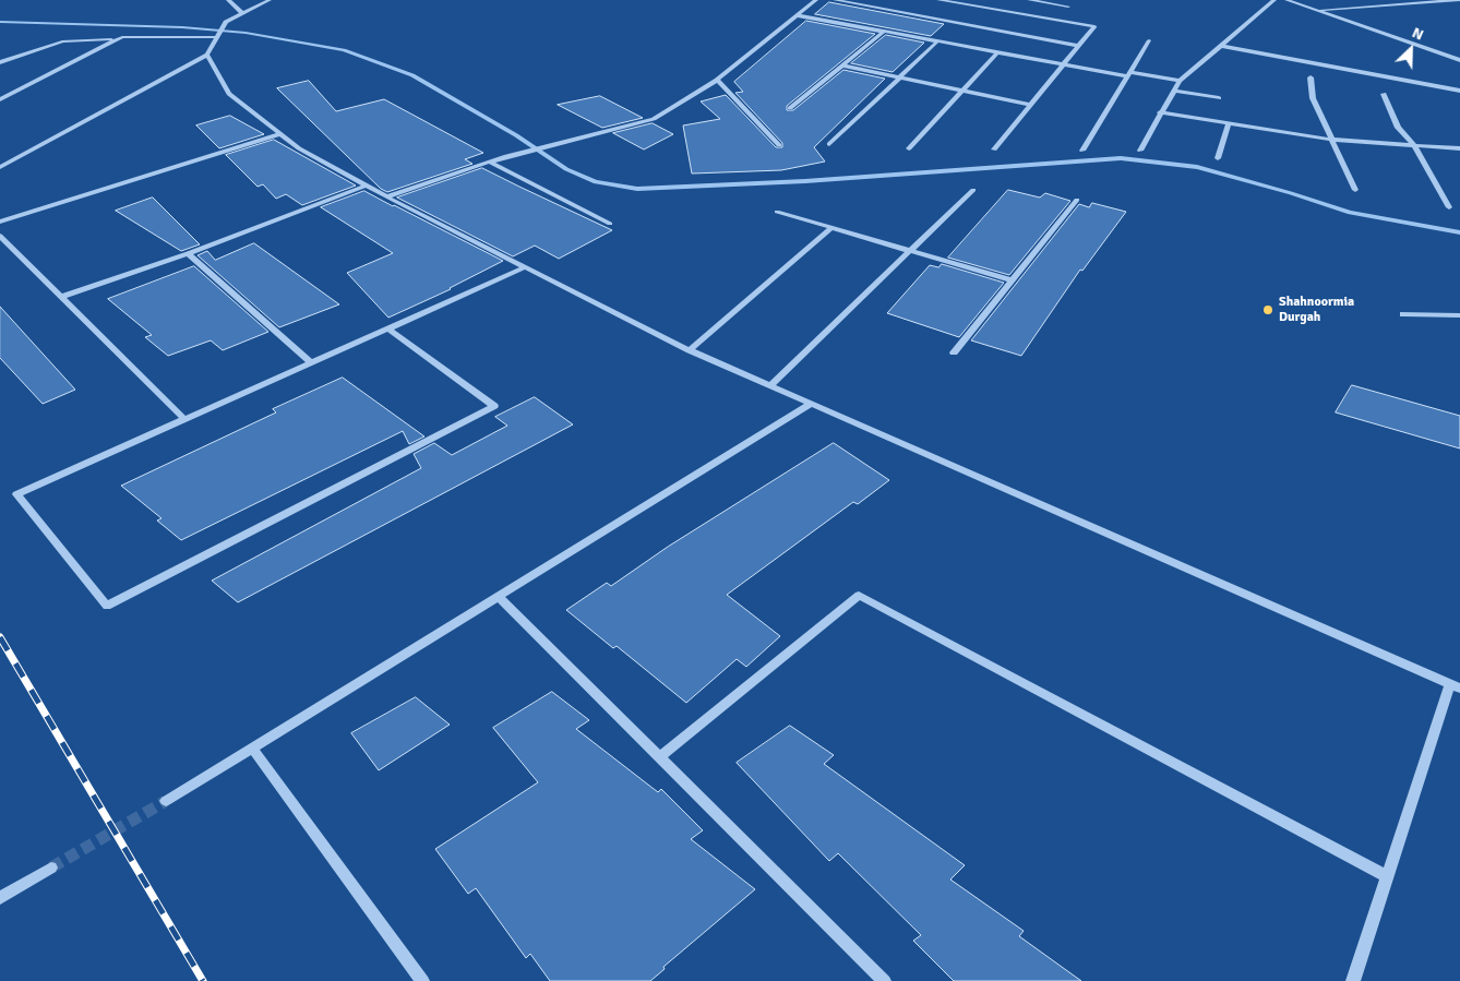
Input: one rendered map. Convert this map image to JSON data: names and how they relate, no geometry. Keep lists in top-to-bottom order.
{
  "places": ["Shahnoormia Durgah"],
  "north": "top right"
}
